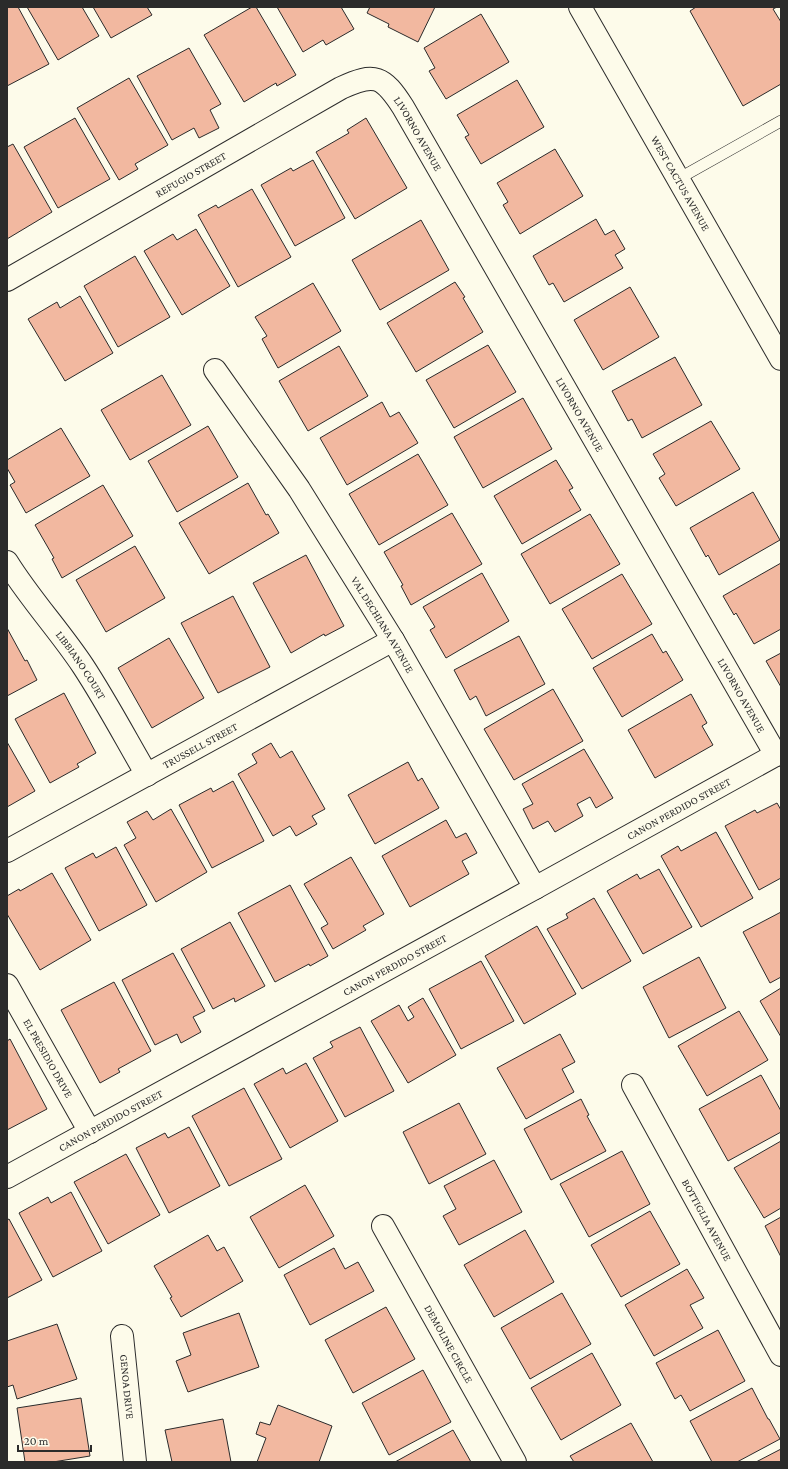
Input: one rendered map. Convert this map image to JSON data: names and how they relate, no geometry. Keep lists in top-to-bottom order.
{
  "streets": {
    "street": [
      "LIVORNO AVENUE",
      "REFUGIO STREET",
      "WEST CACTUS AVENUE",
      "VAL DECHIANA AVENUE",
      "LIBBIANO COURT",
      "TRUSSELL STREET",
      "CANON PERDIDO STREET",
      "EL PRESIDIO DRIVE",
      "BOTTIGLIA AVENUE",
      "DEMOLINE CIRCLE",
      "GENOA DRIVE"
    ]
  },
  "crossings": [
    ["LIVORNO AVENUE", "REFUGIO STREET"],
    ["LIVORNO AVENUE", "CANON PERDIDO STREET"],
    ["VAL DECHIANA AVENUE", "TRUSSELL STREET"],
    ["VAL DECHIANA AVENUE", "CANON PERDIDO STREET"],
    ["LIBBIANO COURT", "TRUSSELL STREET"],
    ["CANON PERDIDO STREET", "EL PRESIDIO DRIVE"]
  ],
  "scale_bar": "20 m"
}
